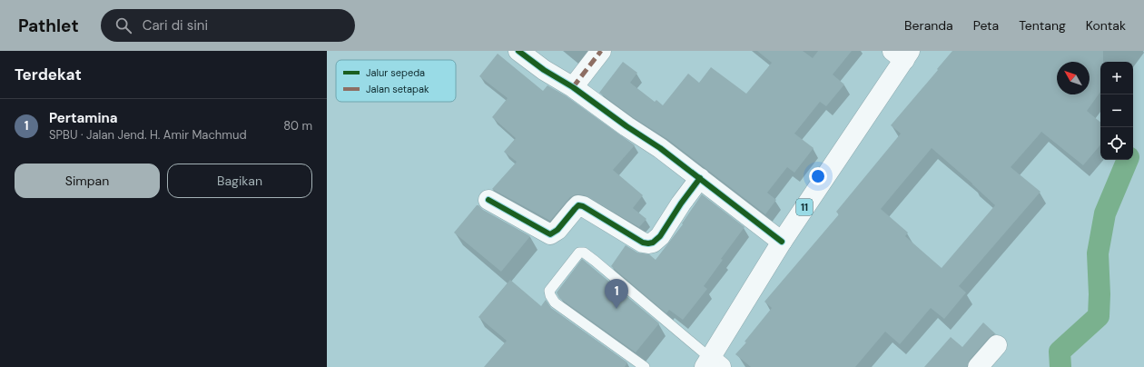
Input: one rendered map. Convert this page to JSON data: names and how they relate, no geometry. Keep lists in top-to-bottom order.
{
  "streets": {
    "main road": ["11"]
  },
  "legend": ["Jalur sepeda", "Jalan setapak"],
  "north": "top left",
  "page": {
    "header": "Pathlet",
    "search": "Cari di sini",
    "nav": [
      "Beranda",
      "Peta",
      "Tentang",
      "Kontak"
    ],
    "heading": "Terdekat",
    "map_buttons": ["+", "−"],
    "list": [
      {
        "mark": "1",
        "name": "Pertamina",
        "note": "SPBU · Jalan Jend. H. Amir Machmud",
        "value": "80 m"
      }
    ],
    "buttons": ["Simpan", "Bagikan"],
    "pins": "1"
  }
}
